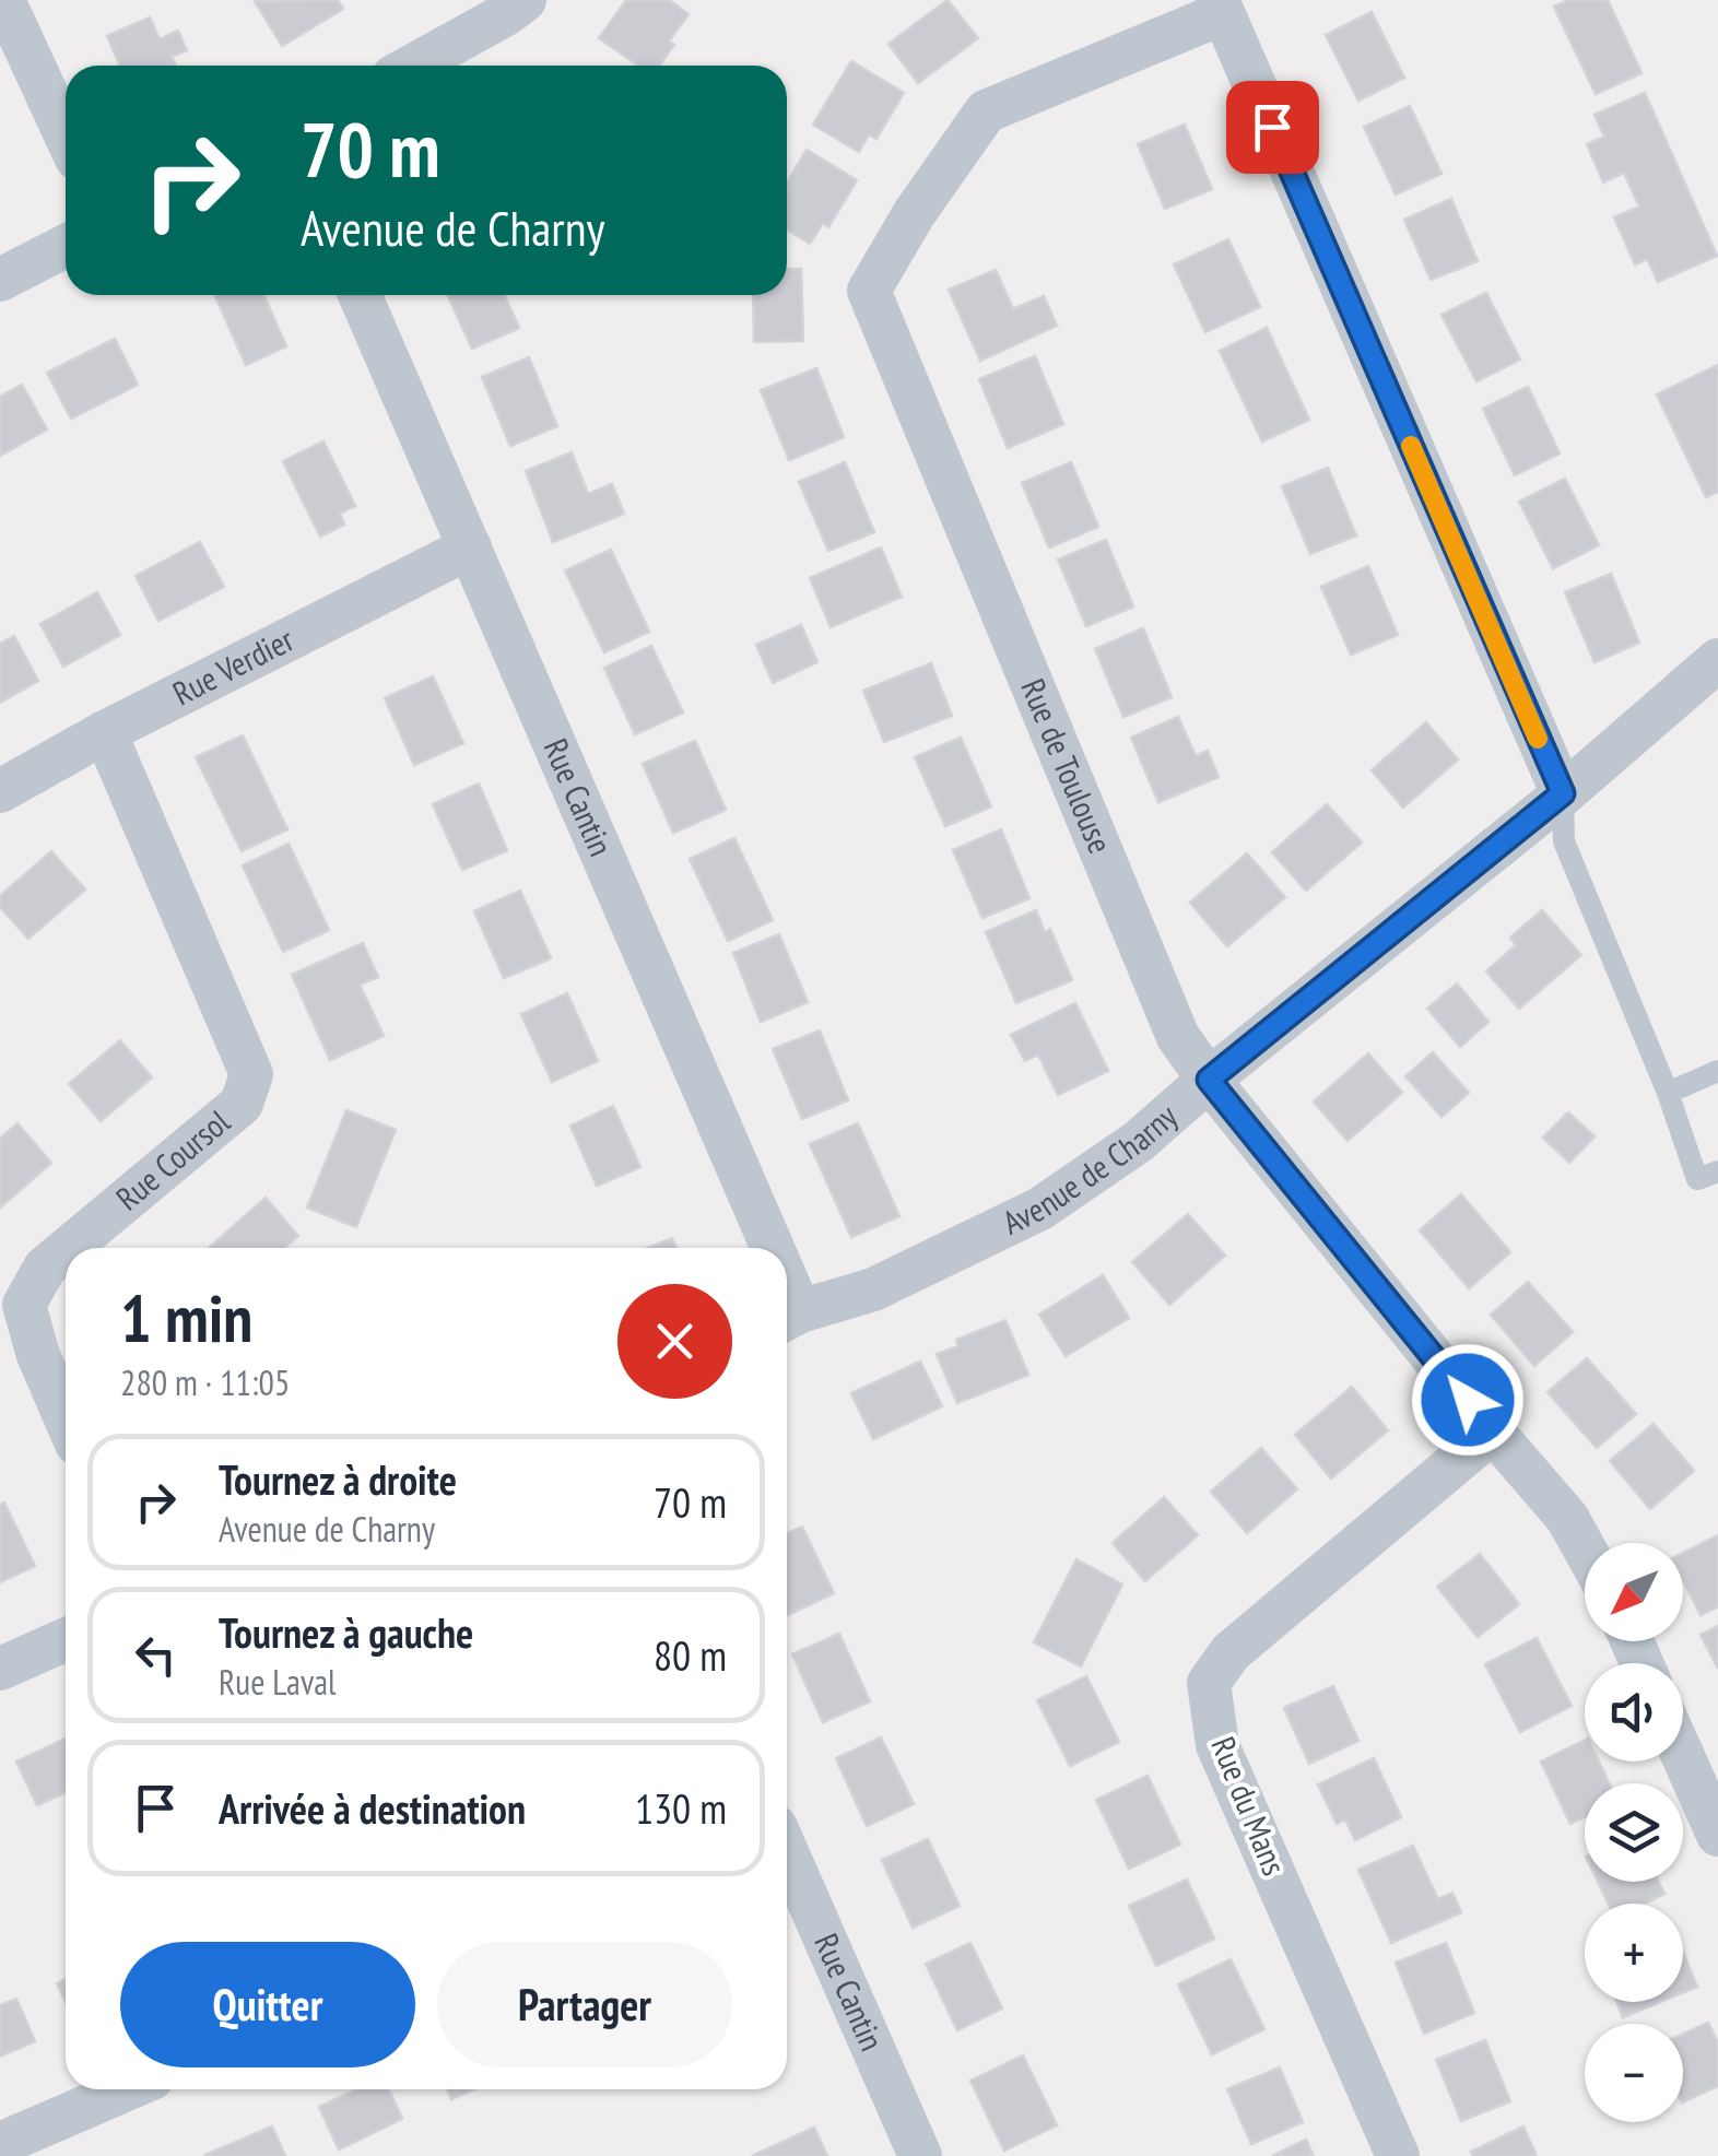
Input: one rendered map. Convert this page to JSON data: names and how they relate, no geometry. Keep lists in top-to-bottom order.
{
  "streets": {
    "street": [
      "Rue Verdier",
      "Rue de Toulouse",
      "Rue Cantin",
      "Rue Coursol",
      "Avenue de Charny",
      "Rue du Mans"
    ]
  },
  "crossings": [
    ["Rue Verdier", "Rue Cantin"],
    ["Rue Verdier", "Rue Coursol"],
    ["Rue de Toulouse", "Avenue de Charny"],
    ["Rue de Toulouse", "Rue du Mans"]
  ],
  "north": "bottom left",
  "page": {
    "turn": ["70 m", "Avenue de Charny"],
    "heading": ["1 min", "280 m · 11:05"],
    "list": [
      {
        "name": "Tournez à droite",
        "note": "Avenue de Charny",
        "value": "70 m"
      },
      {
        "name": "Tournez à gauche",
        "note": "Rue Laval",
        "value": "80 m"
      },
      {
        "name": "Arrivée à destination",
        "value": "130 m"
      }
    ],
    "map_buttons": ["+", "−"],
    "buttons": ["Quitter", "Partager"]
  }
}
